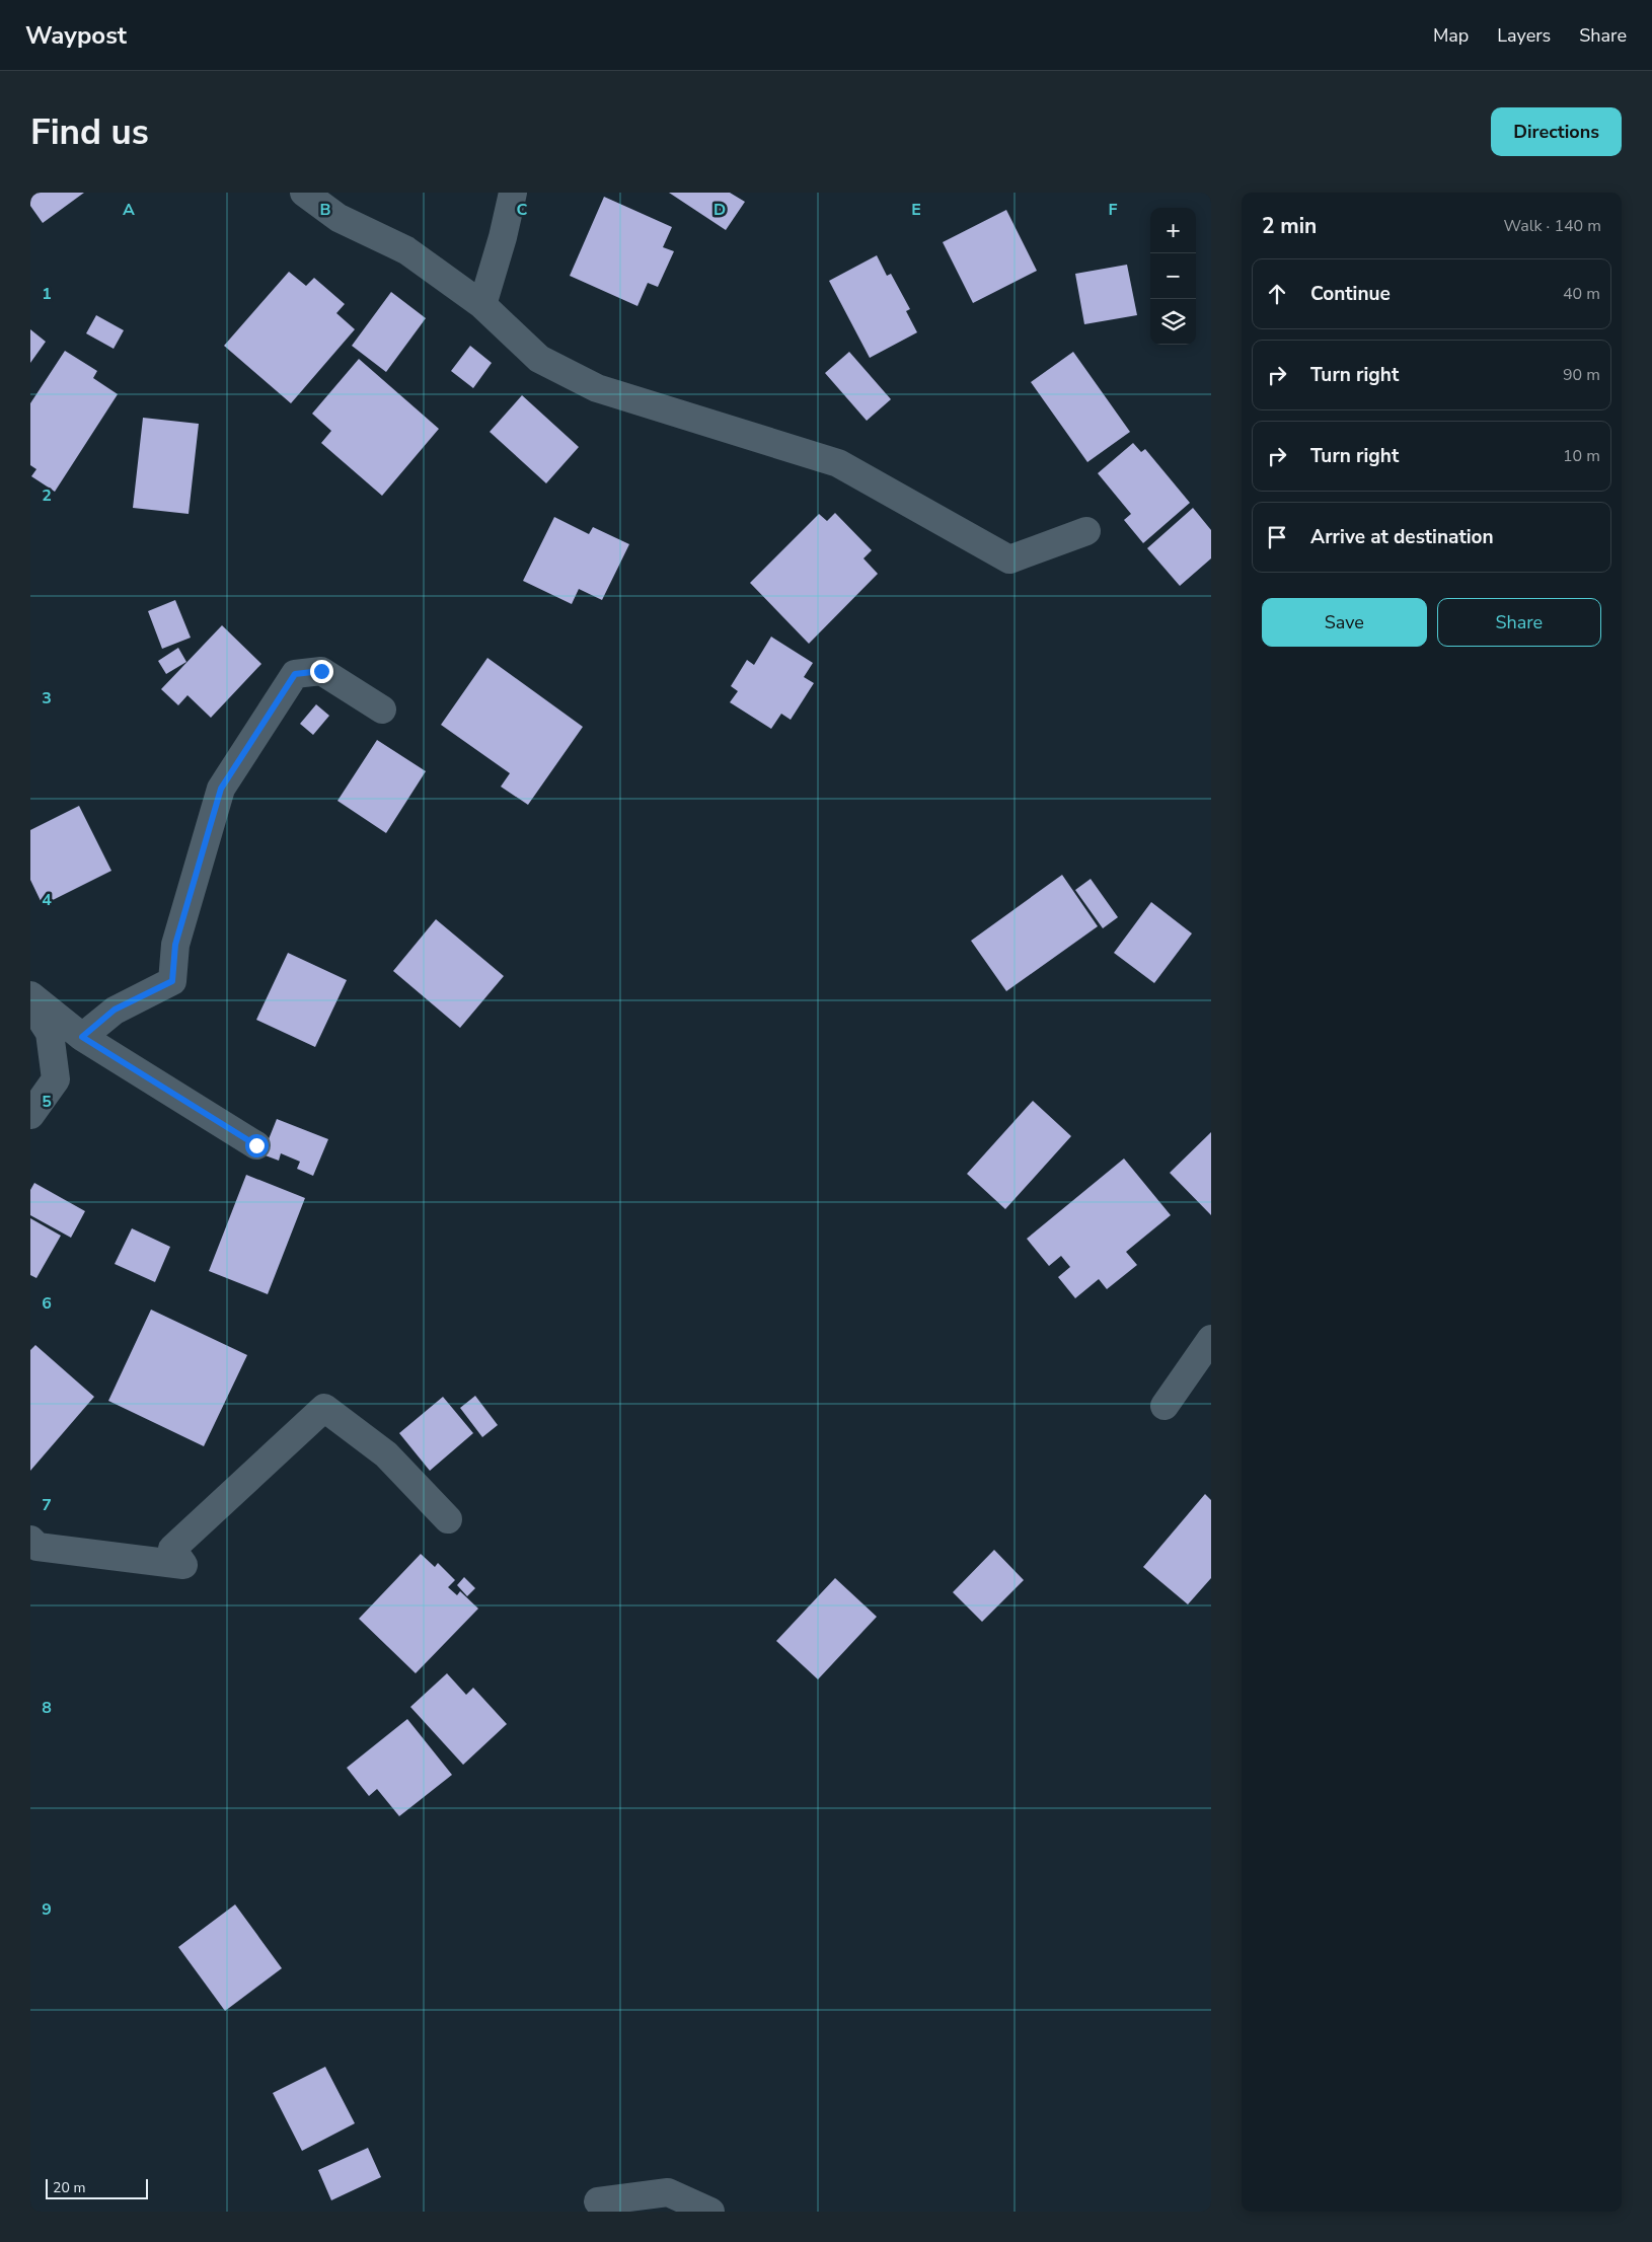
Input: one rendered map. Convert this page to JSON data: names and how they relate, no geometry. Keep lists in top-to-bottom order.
{
  "scale_bar": "20 m",
  "page": {
    "header": "Waypost",
    "nav": ["Map", "Layers", "Share"],
    "buttons": [
      "Directions",
      ["Save", "Share"]
    ],
    "title": "Find us",
    "heading": ["2 min", "Walk · 140 m"],
    "map_buttons": ["+", "−"],
    "list": [
      ["Continue", "40 m"],
      ["Turn right", "90 m"],
      ["Turn right", "10 m"],
      "Arrive at destination"
    ],
    "scale": "20 m"
  },
  "grid": {
    "columns": [
      "A",
      "B",
      "C",
      "D",
      "E",
      "F"
    ],
    "rows": [
      "1",
      "2",
      "3",
      "4",
      "5",
      "6",
      "7",
      "8",
      "9"
    ]
  }
}
